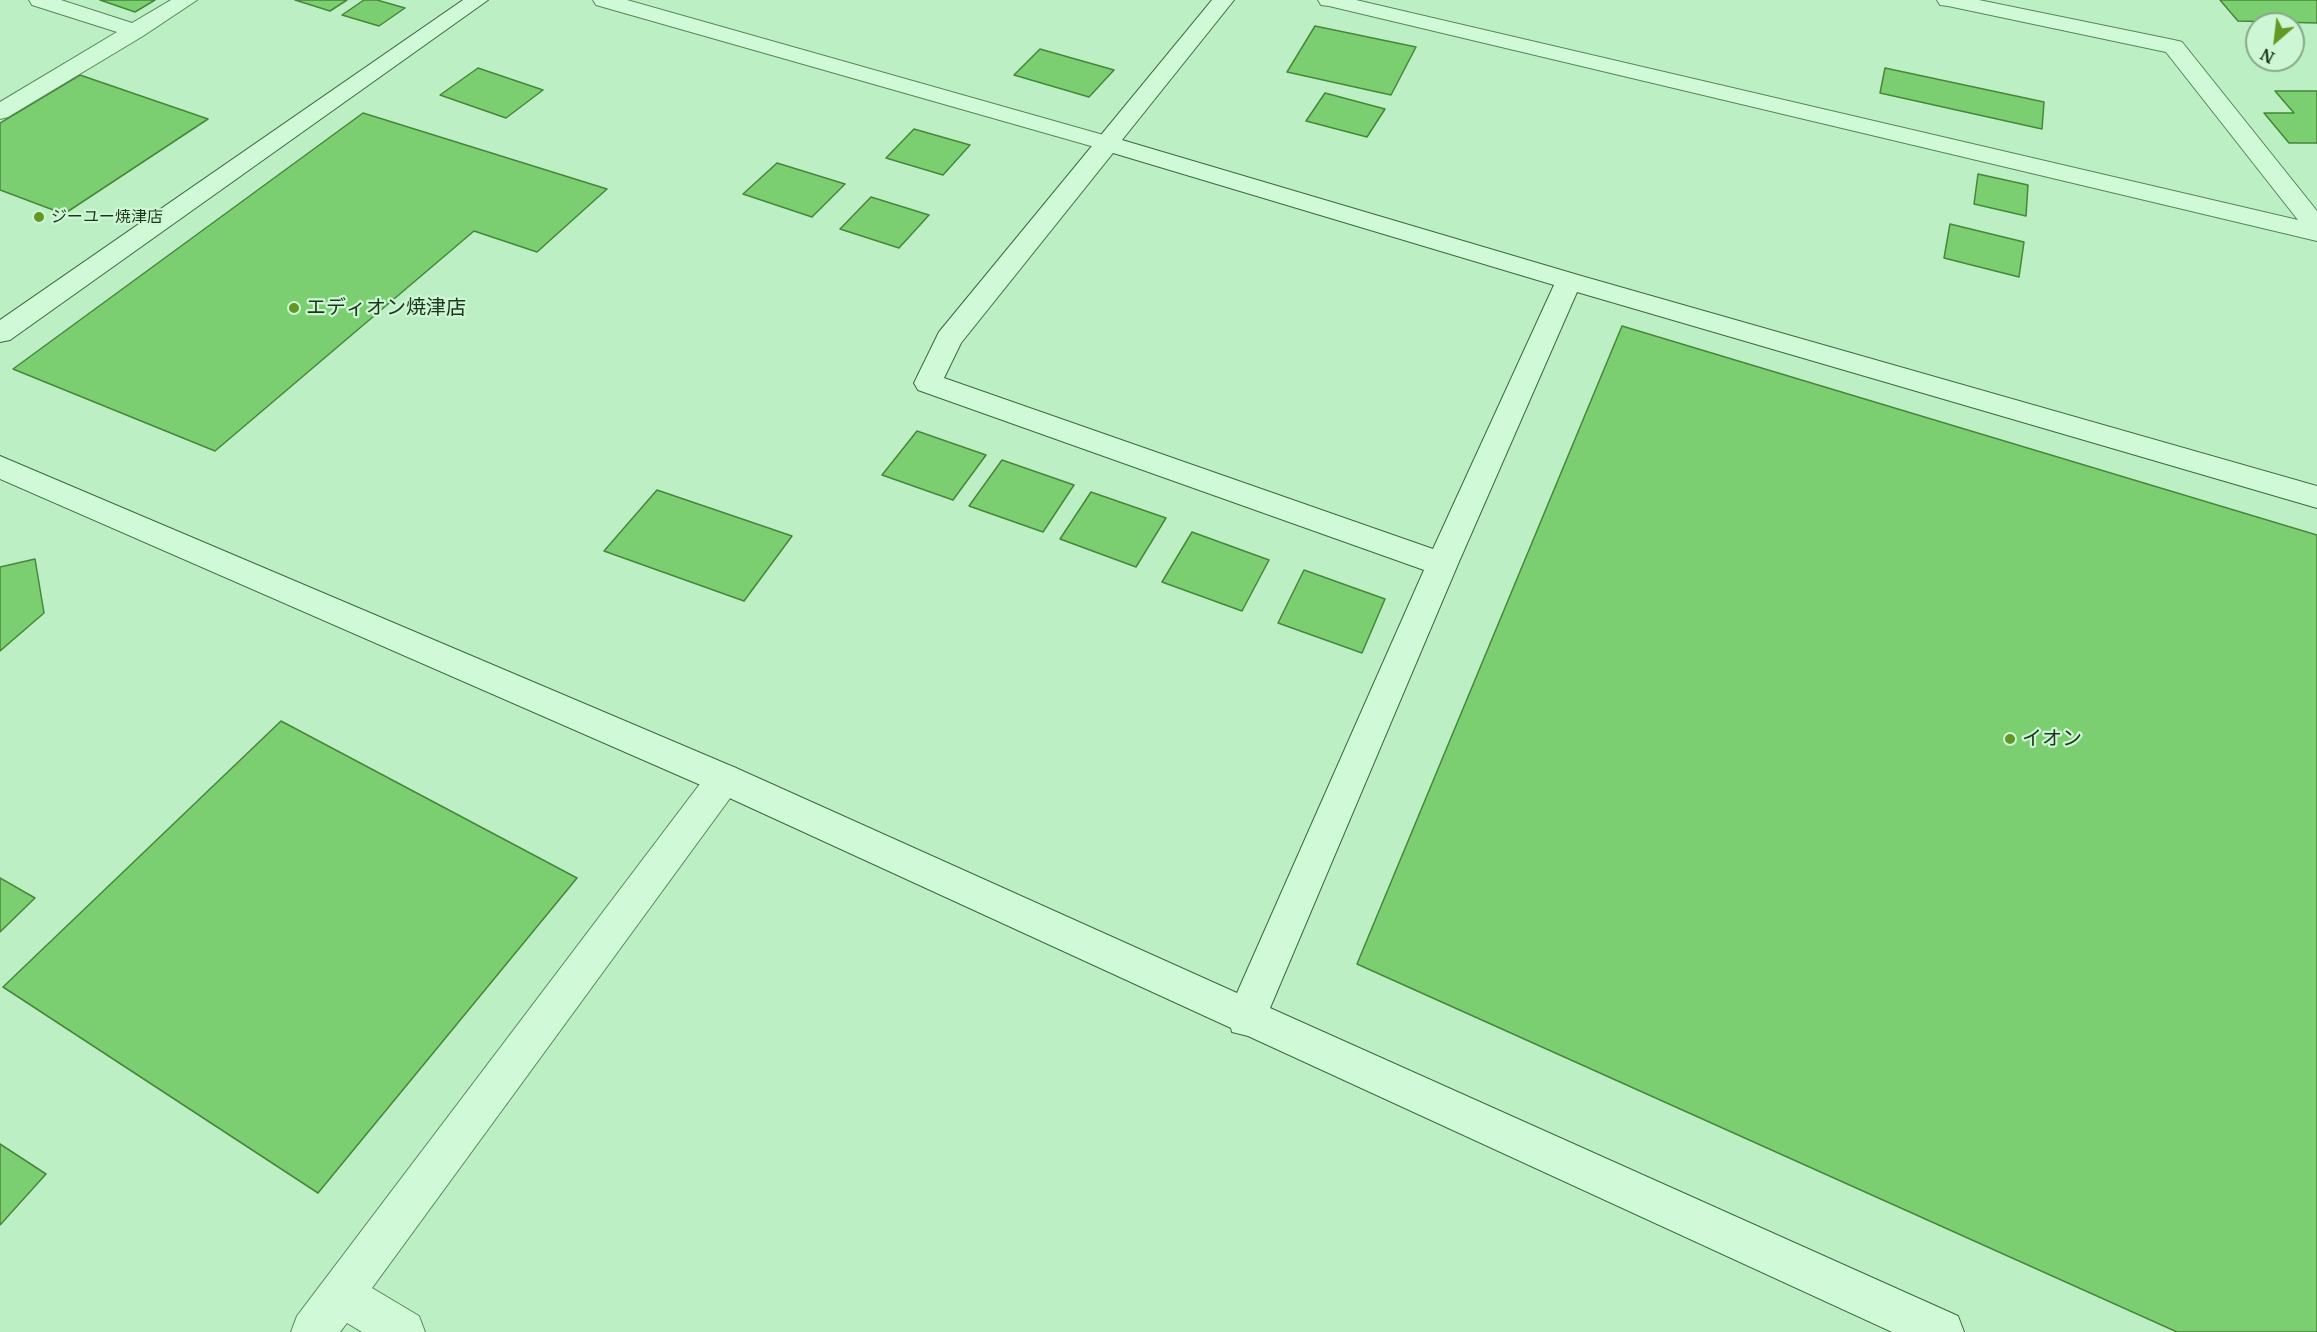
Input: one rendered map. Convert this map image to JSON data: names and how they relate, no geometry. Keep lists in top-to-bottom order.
{
  "places": ["ジーユー焼津店", "エディオン焼津店", "イオン"],
  "north": "bottom left"
}
